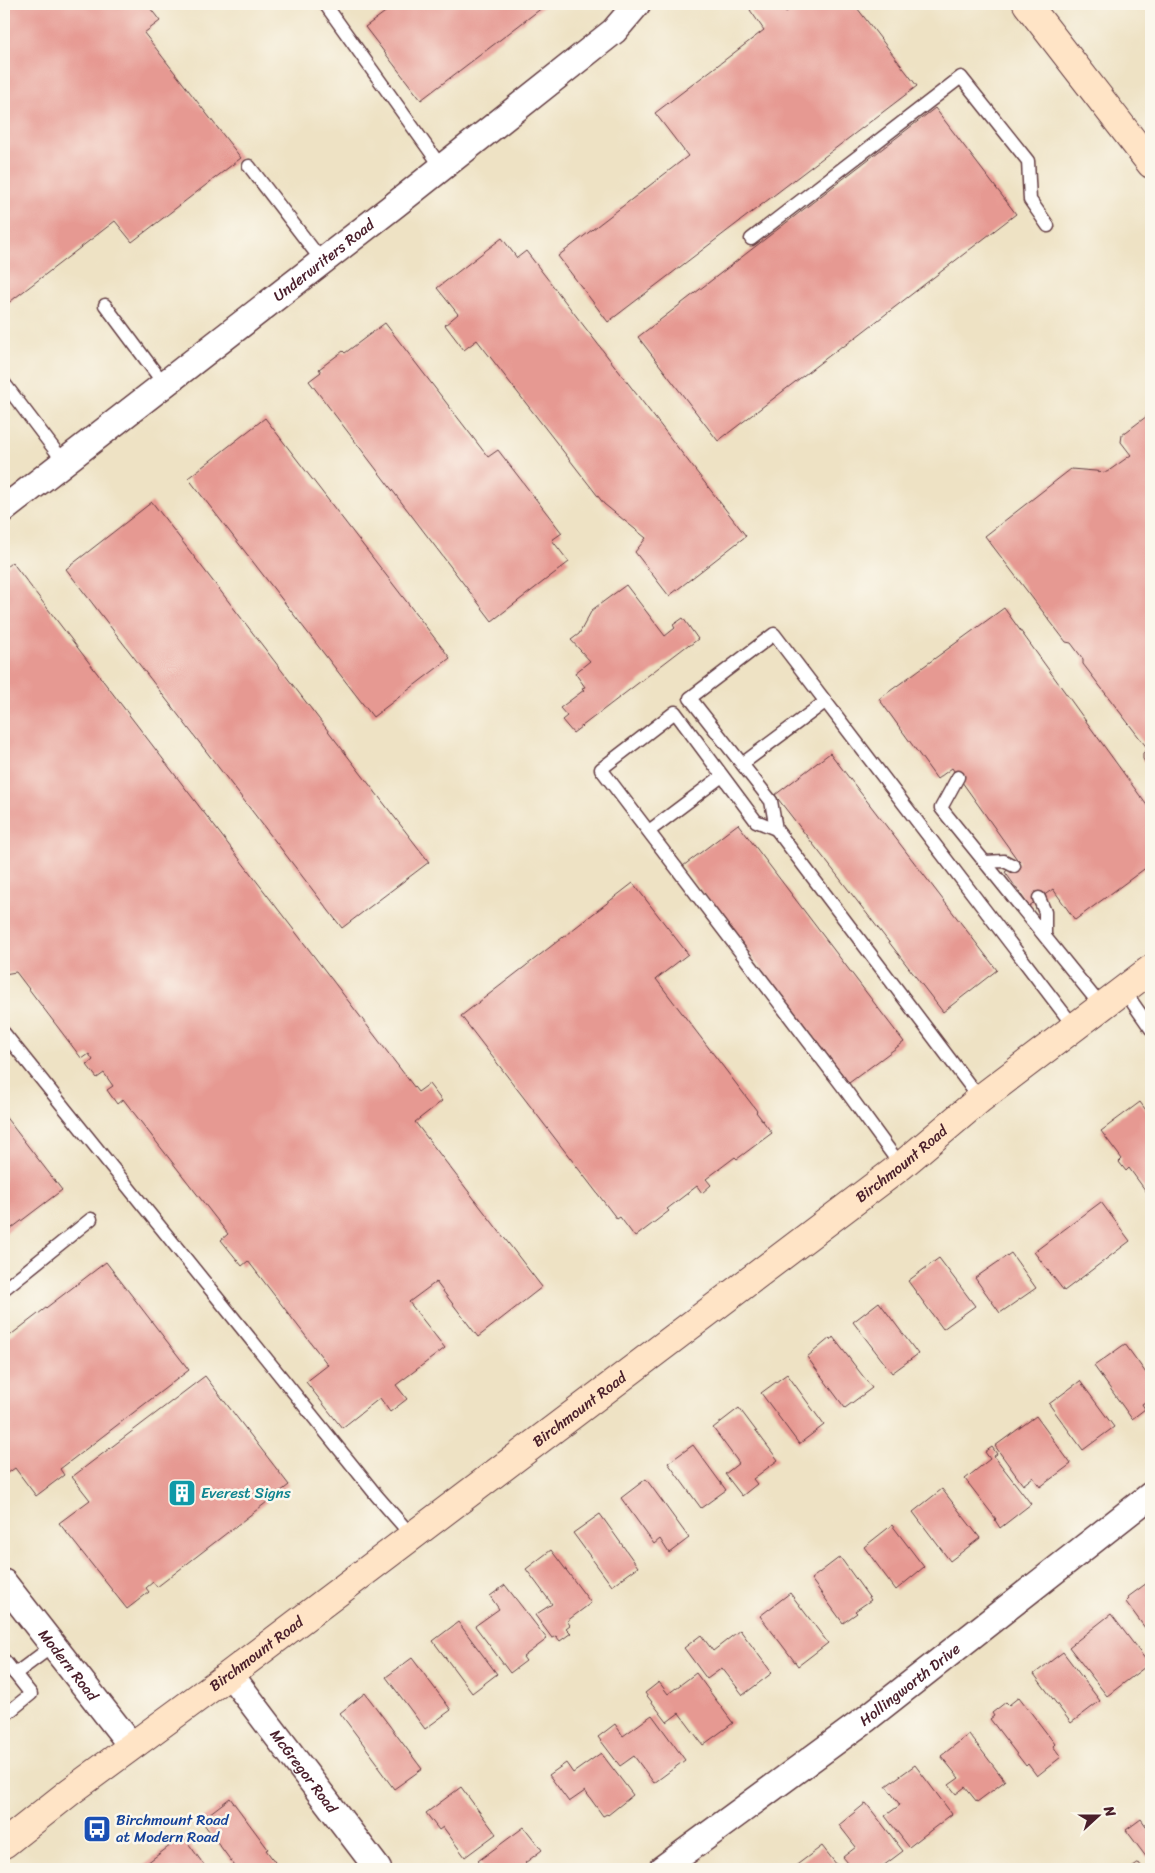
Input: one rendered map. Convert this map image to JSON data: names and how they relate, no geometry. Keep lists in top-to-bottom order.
{
  "streets": {
    "main road": ["Birchmount Road"],
    "street": [
      "Underwriters Road",
      "Modern Road",
      "Hollingworth Drive",
      "McGregor Road"
    ]
  },
  "crossings": [
    ["Birchmount Road", "Modern Road"],
    ["Birchmount Road", "McGregor Road"]
  ],
  "places": {
    "building": ["Everest Signs"],
    "bus stop": ["Birchmount Road at Modern Road"]
  },
  "north": "right"
}
